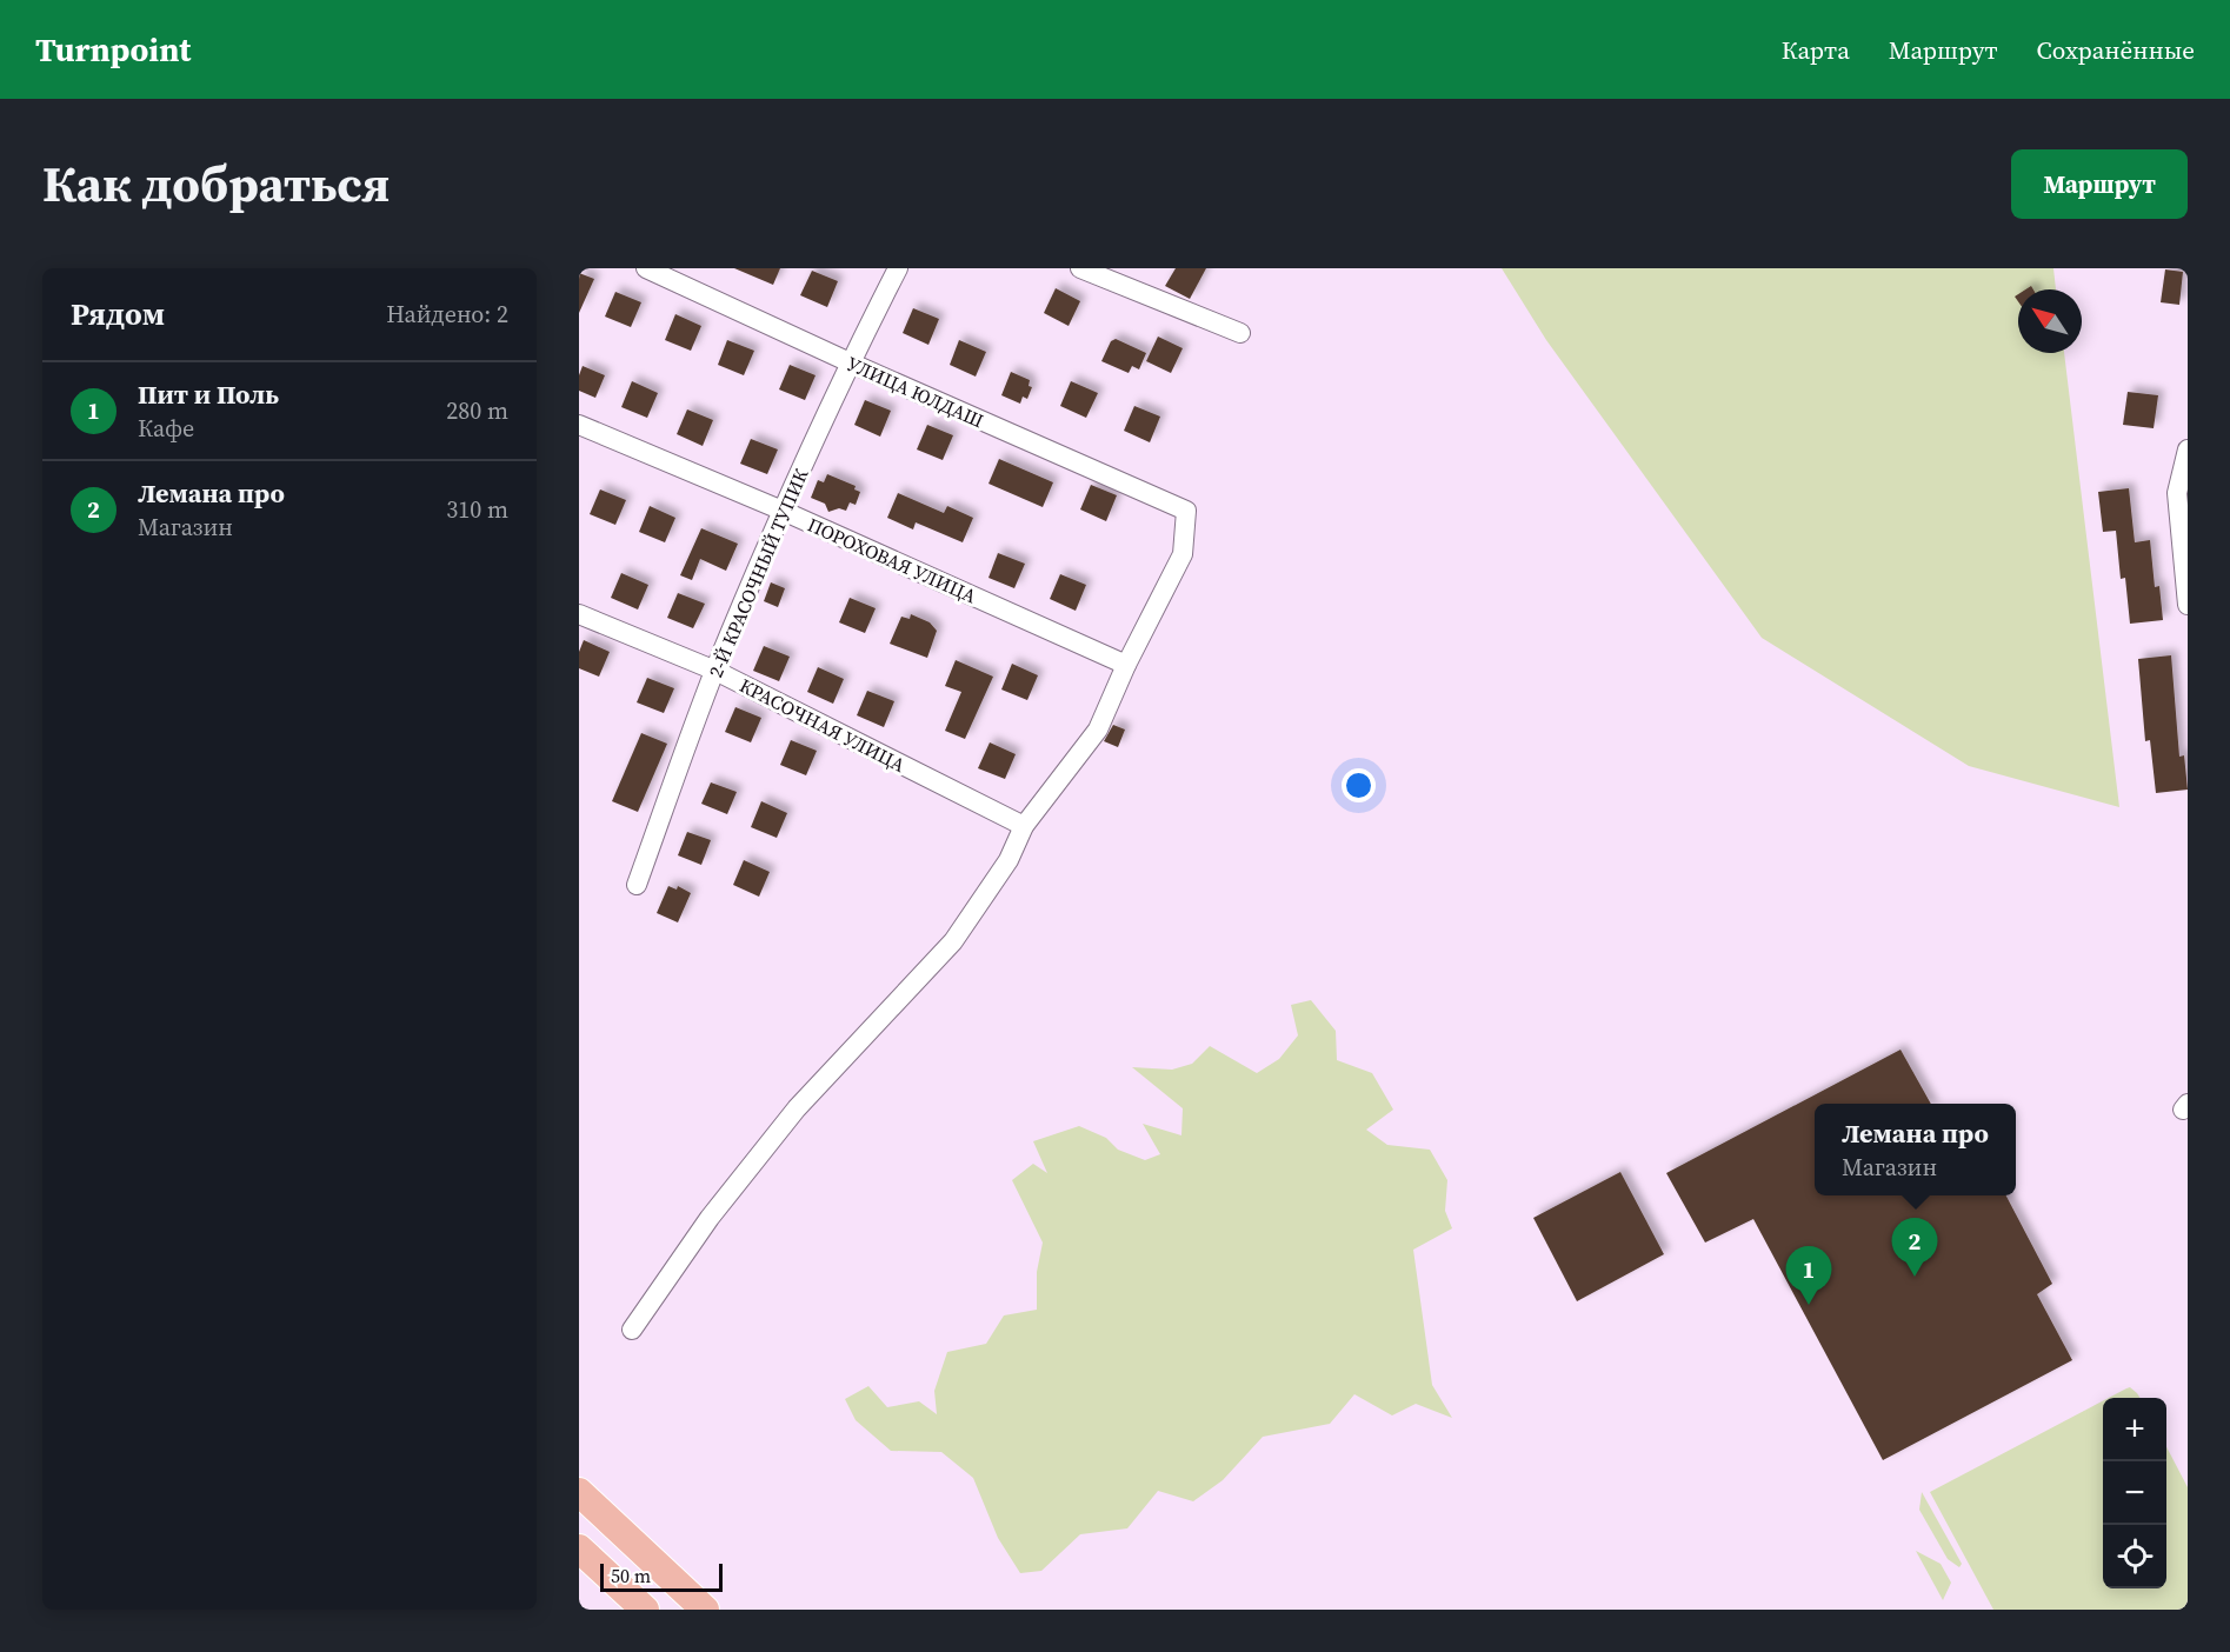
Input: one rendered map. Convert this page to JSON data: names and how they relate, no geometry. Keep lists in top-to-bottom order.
{
  "streets": {
    "street": [
      "УЛИЦА ЮЛДАШ",
      "ПОРОХОВАЯ УЛИЦА",
      "2-Й КРАСОЧНЫЙ ТУПИК",
      "КРАСОЧНАЯ УЛИЦА"
    ]
  },
  "crossings": [
    ["УЛИЦА ЮЛДАШ", "ПОРОХОВАЯ УЛИЦА"],
    ["УЛИЦА ЮЛДАШ", "2-Й КРАСОЧНЫЙ ТУПИК"],
    ["ПОРОХОВАЯ УЛИЦА", "2-Й КРАСОЧНЫЙ ТУПИК"],
    ["2-Й КРАСОЧНЫЙ ТУПИК", "КРАСОЧНАЯ УЛИЦА"]
  ],
  "scale_bar": "50 m",
  "north": "top left",
  "page": {
    "header": "Turnpoint",
    "nav": ["Карта", "Маршрут", "Сохранённые"],
    "title": "Как добраться",
    "buttons": "Маршрут",
    "heading": ["Рядом", "Найдено: 2"],
    "list": [
      {
        "mark": "1",
        "name": "Пит и Поль",
        "note": "Кафе",
        "value": "280 m"
      },
      {
        "mark": "2",
        "name": "Лемана про",
        "note": "Магазин",
        "value": "310 m"
      }
    ],
    "popup": ["Лемана про", "Магазин"],
    "pins": ["2", "1"],
    "map_buttons": ["+", "−"],
    "scale": "50 m"
  }
}
